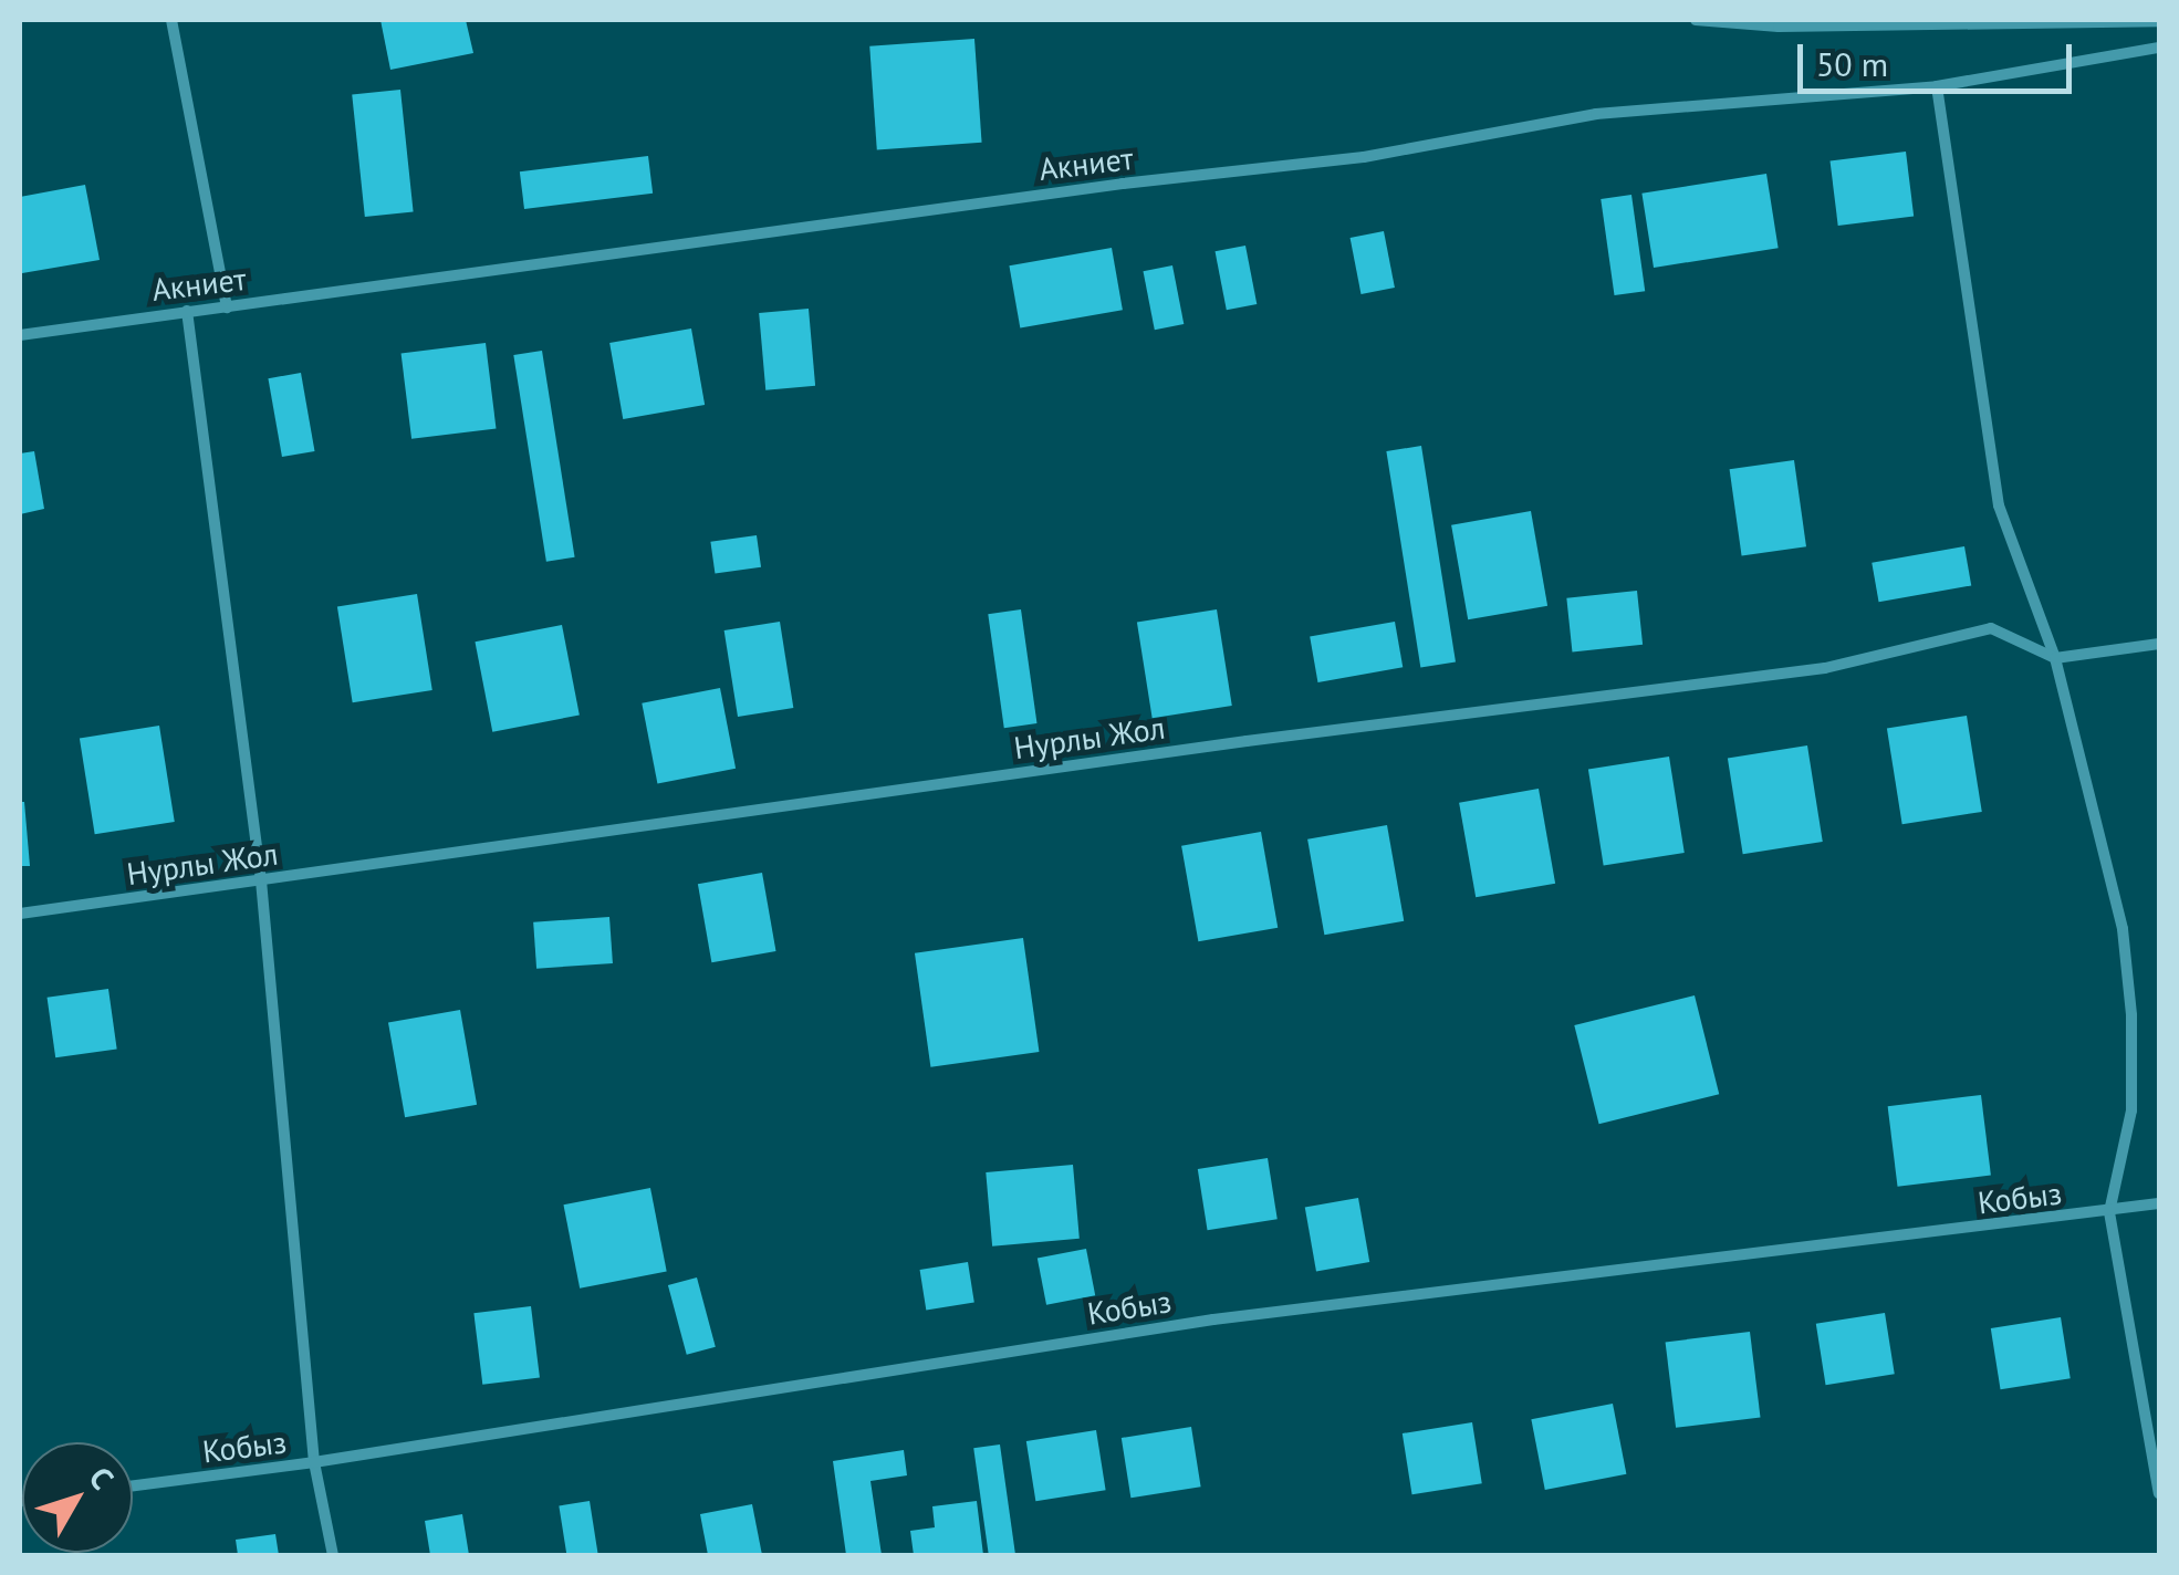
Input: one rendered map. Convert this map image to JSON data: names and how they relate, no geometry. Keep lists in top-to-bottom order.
{
  "streets": {
    "street": ["Акниет", "Нурлы Жол", "Кобыз"]
  },
  "scale_bar": "50 m",
  "north": "top right"
}
